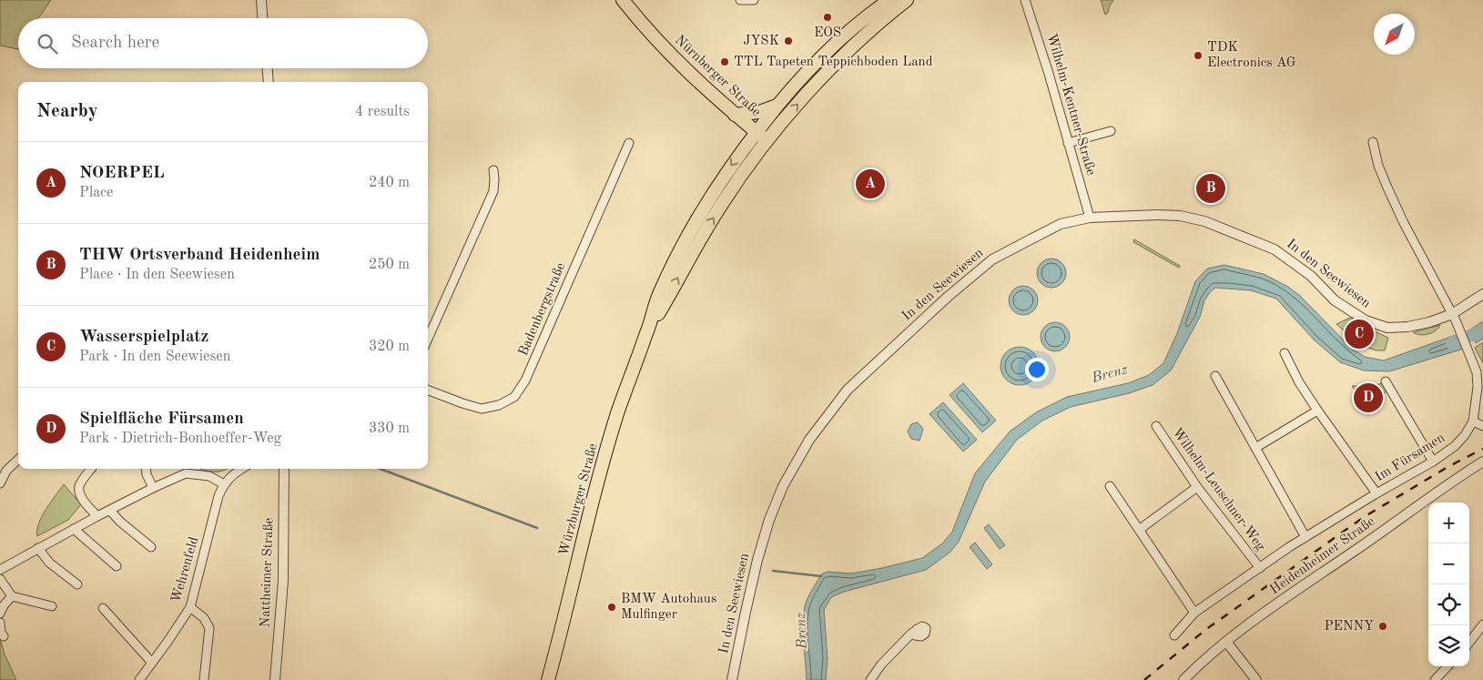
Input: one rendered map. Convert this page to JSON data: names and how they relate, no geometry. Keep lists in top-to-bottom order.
{
  "streets": {
    "main road": ["Nürnberger Straße", "Würzburger Straße"],
    "street": [
      "Wilhelm-Kentner-Straße",
      "In den Seewiesen",
      "Badenbergstraße",
      "Im Fürsamen",
      "Wilhelm-Leuschner-Weg",
      "Heidenheimer Straße",
      "Wehrenfeld",
      "Nattheimer Straße"
    ]
  },
  "crossings": [
    ["Nürnberger Straße", "Würzburger Straße"],
    ["Wilhelm-Kentner-Straße", "In den Seewiesen"],
    ["In den Seewiesen", "Im Fürsamen"],
    ["Im Fürsamen", "Wilhelm-Leuschner-Weg"]
  ],
  "water": ["Brenz"],
  "places": [
    "EOS",
    "JYSK",
    "TDK Electronics AG",
    "TTL Tapeten Teppichboden Land",
    "BMW Autohaus Mulfinger",
    "PENNY"
  ],
  "north": "bottom left",
  "page": {
    "search": "Search here",
    "heading": ["Nearby", "4 results"],
    "list": [
      {
        "mark": "A",
        "name": "NOERPEL",
        "note": "Place",
        "value": "240 m"
      },
      {
        "mark": "B",
        "name": "THW Ortsverband Heidenheim",
        "note": "Place · In den Seewiesen",
        "value": "250 m"
      },
      {
        "mark": "C",
        "name": "Wasserspielplatz",
        "note": "Park · In den Seewiesen",
        "value": "320 m"
      },
      {
        "mark": "D",
        "name": "Spielfläche Fürsamen",
        "note": "Park · Dietrich-Bonhoeffer-Weg",
        "value": "330 m"
      }
    ],
    "pins": [
      "A",
      "B",
      "C",
      "D"
    ],
    "map_buttons": ["+", "−"]
  }
}
